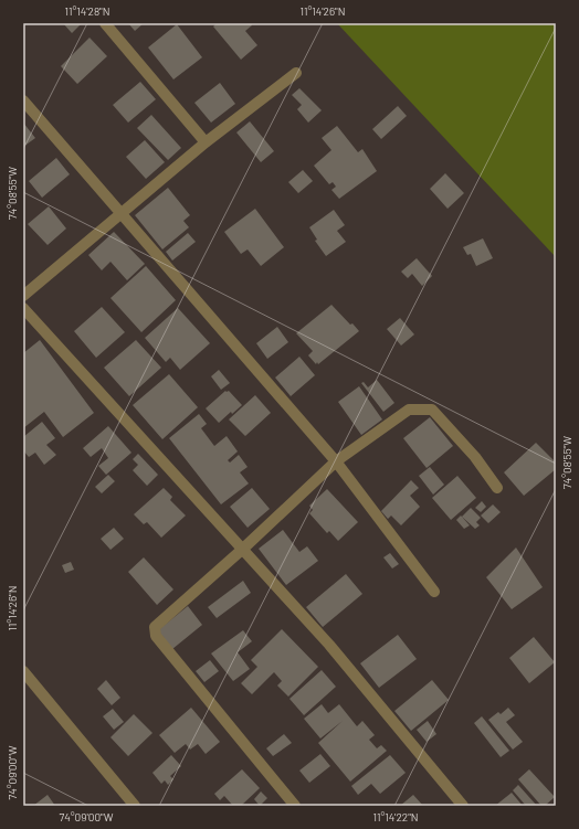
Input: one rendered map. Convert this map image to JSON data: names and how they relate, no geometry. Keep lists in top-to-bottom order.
{
  "coordinates": [
    "11°14'28\"N",
    "11°14'26\"N",
    "74°08'55\"W",
    "74°09'00\"W",
    "11°14'22\"N"
  ]
}
